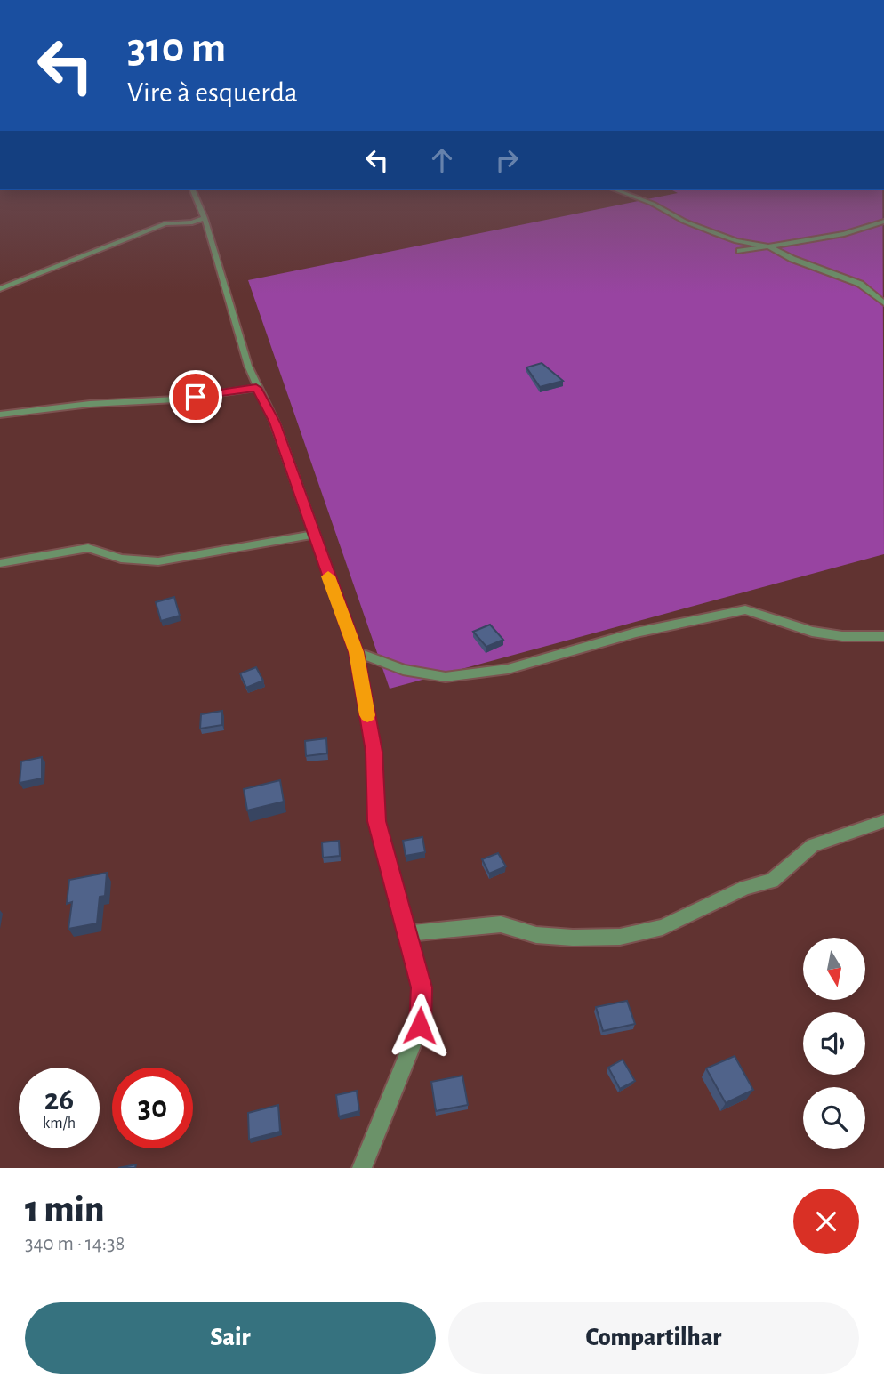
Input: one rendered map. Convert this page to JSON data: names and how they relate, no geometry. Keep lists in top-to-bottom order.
{
  "north": "bottom",
  "page": {
    "turn": ["310 m", "Vire à esquerda"],
    "speed": "26 km/h",
    "limit": "30",
    "heading": ["1 min", "340 m · 14:38"],
    "buttons": ["Sair", "Compartilhar"]
  }
}
